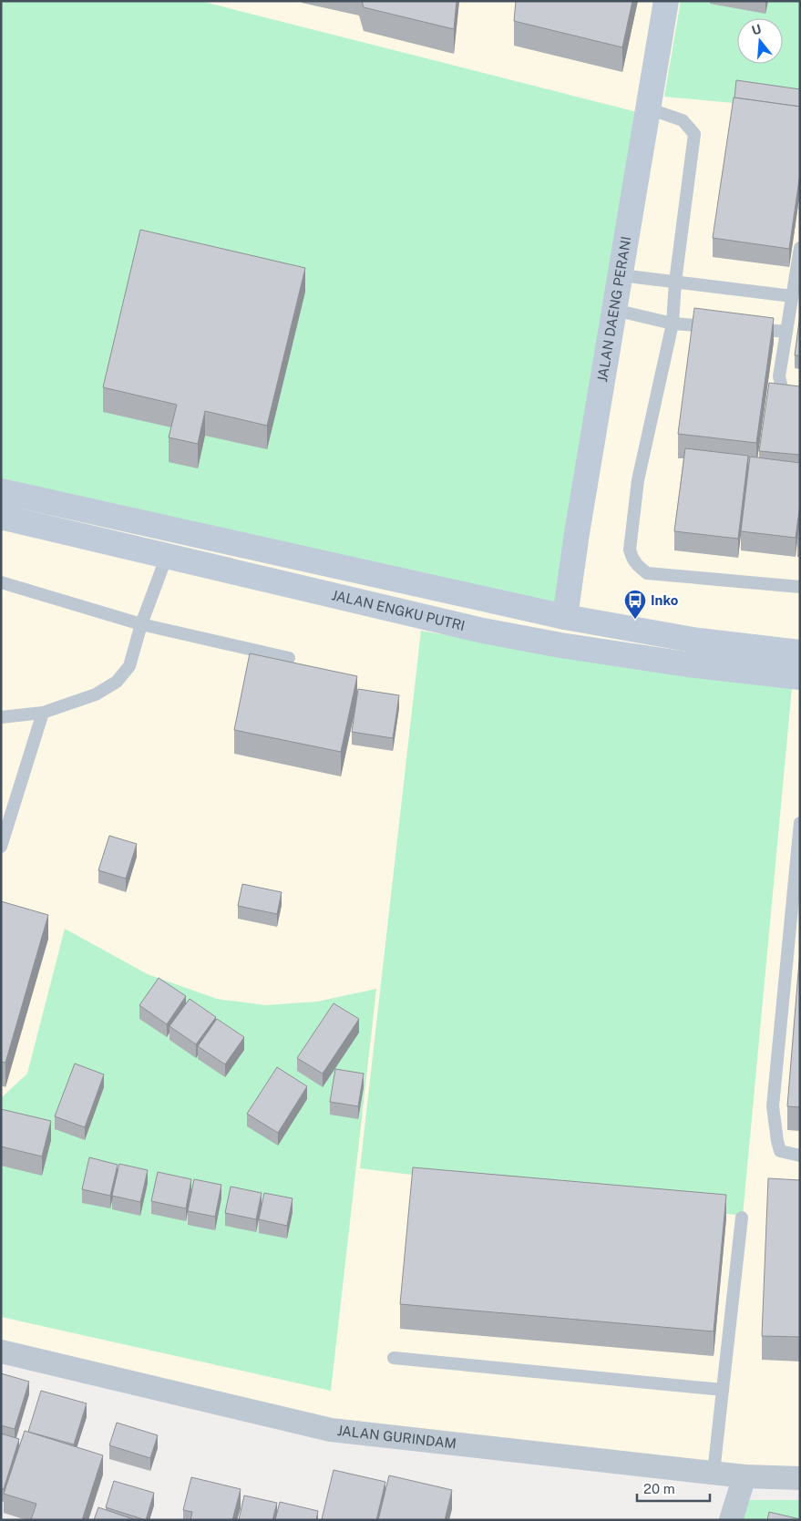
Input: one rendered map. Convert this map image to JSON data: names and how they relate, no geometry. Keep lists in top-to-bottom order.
{
  "streets": {
    "main road": ["JALAN DAENG PERANI", "JALAN ENGKU PUTRI"],
    "street": ["JALAN GURINDAM"]
  },
  "places": {
    "bus stop": ["Inko"]
  },
  "scale_bar": "20 m",
  "north": "top"
}
